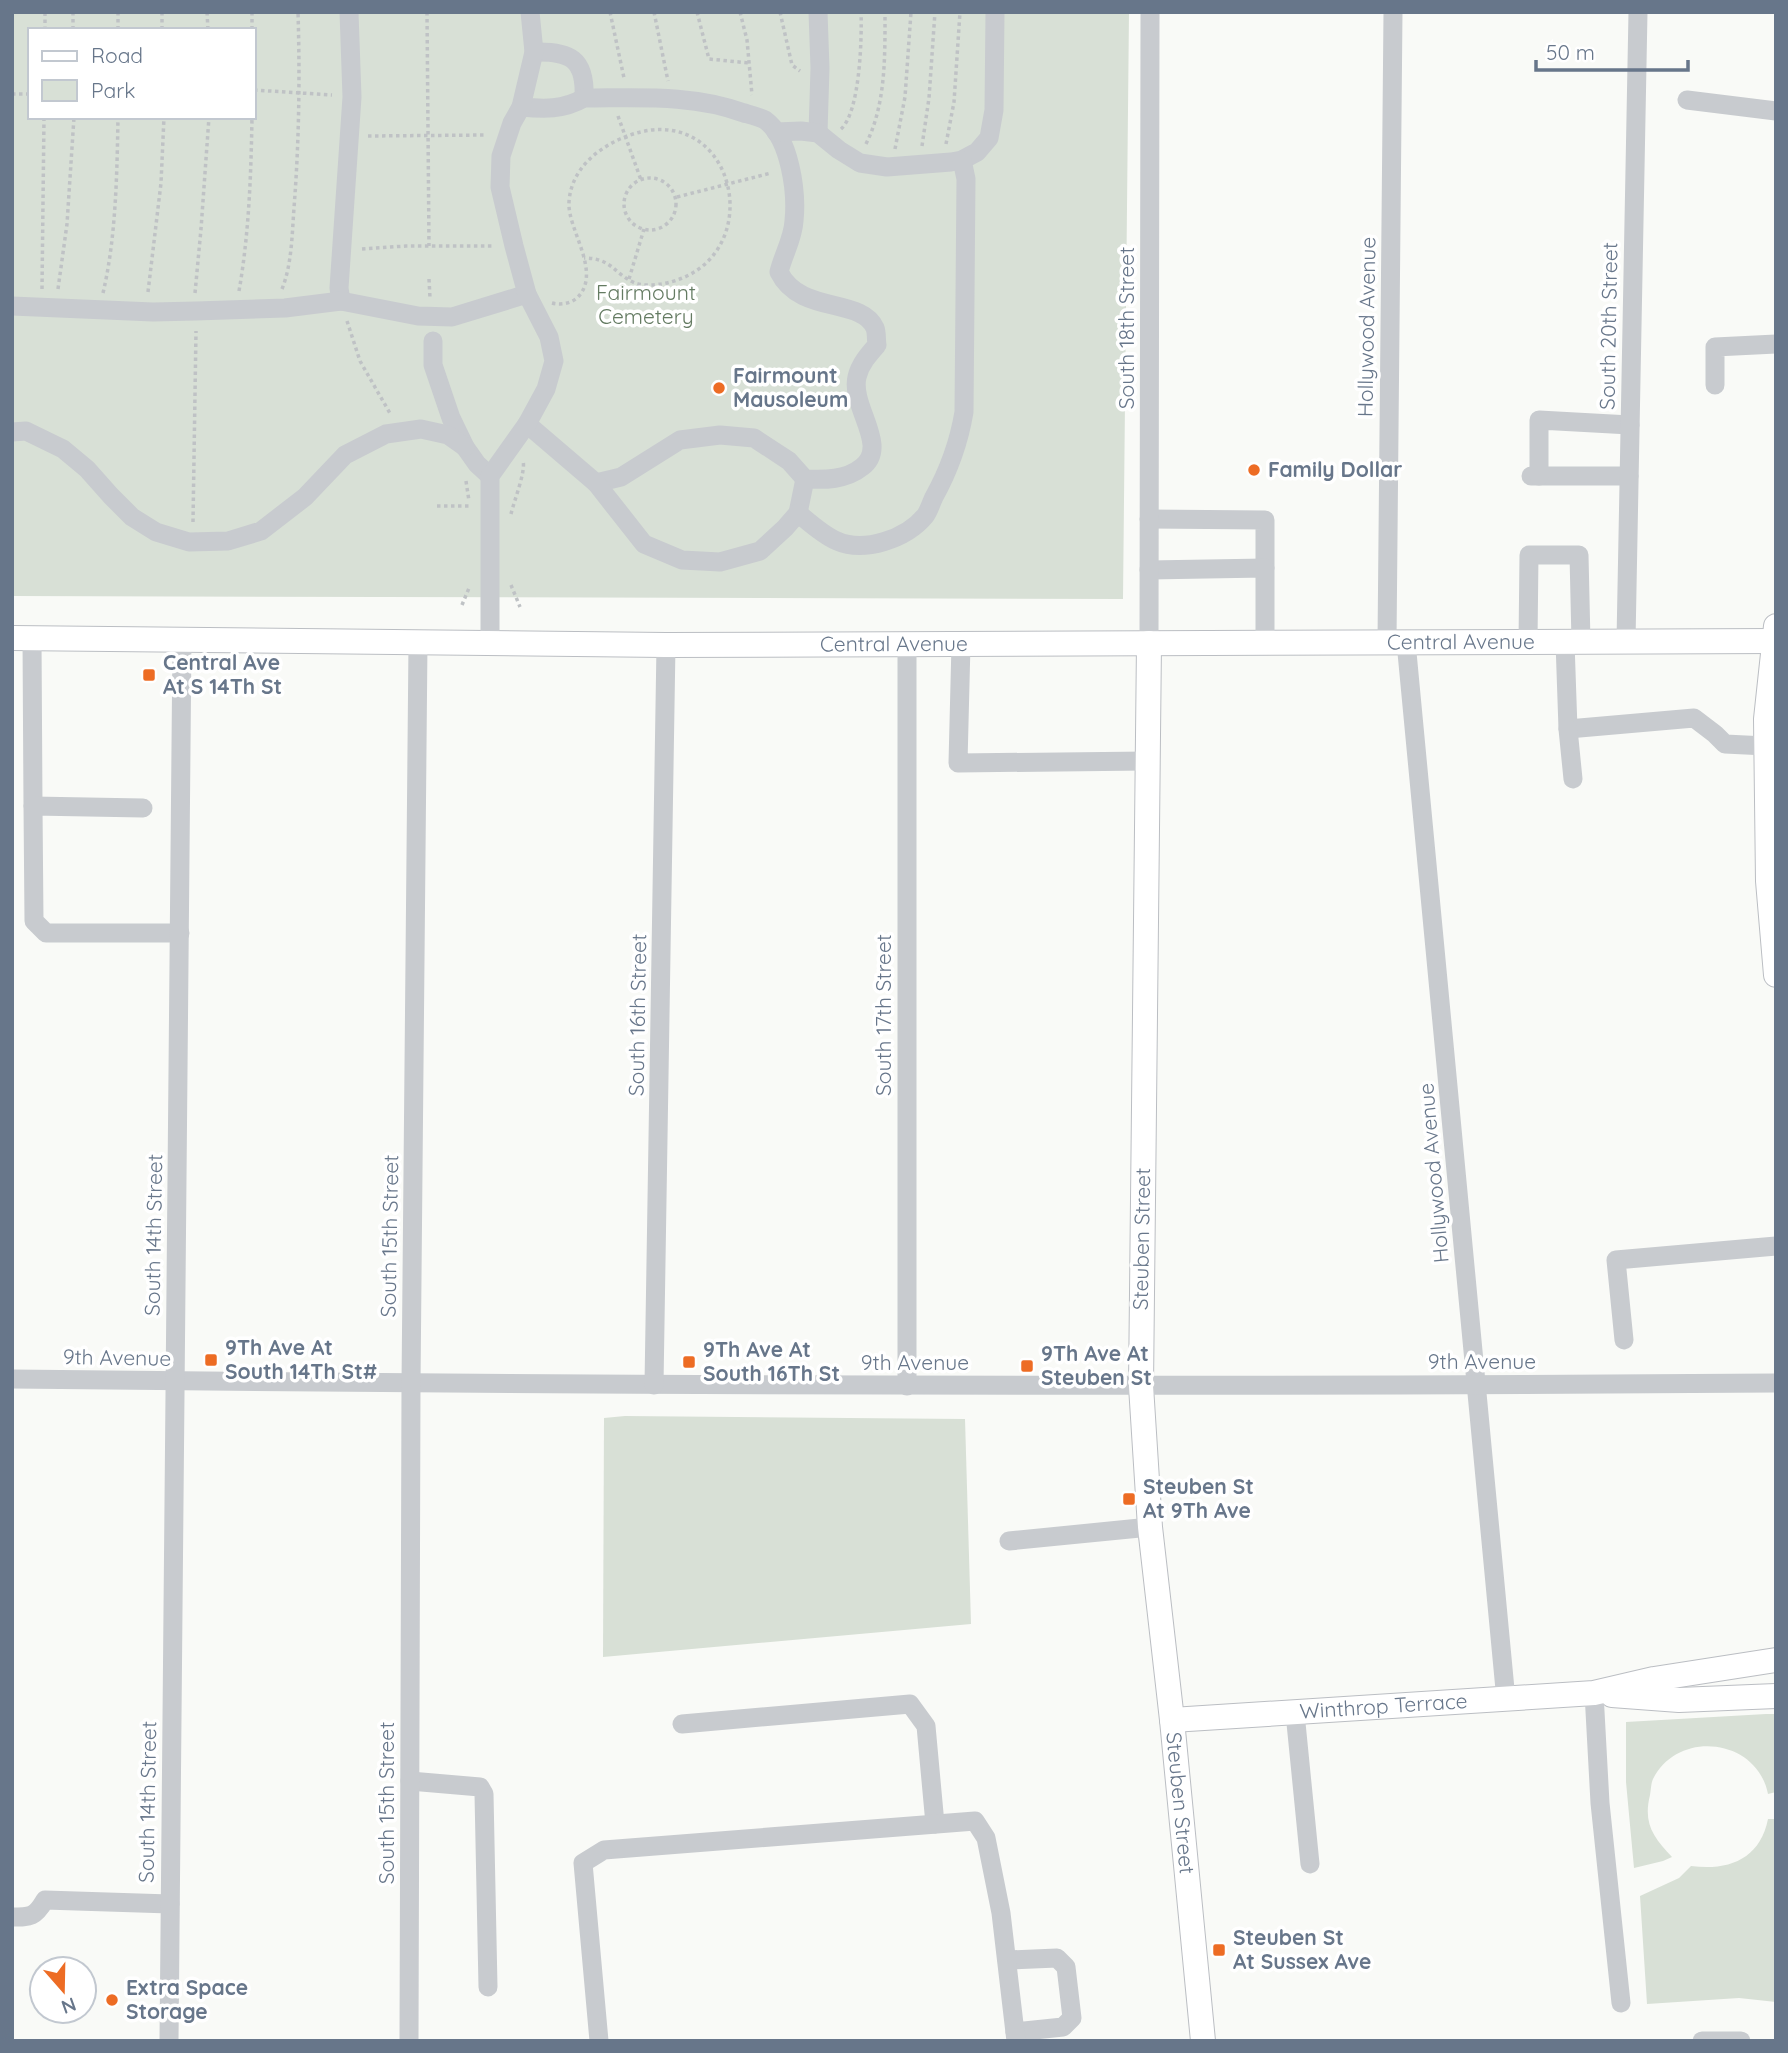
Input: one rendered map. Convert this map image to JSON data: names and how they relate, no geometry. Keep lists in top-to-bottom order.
{
  "streets": {
    "main road": ["Central Avenue", "Steuben Street", "Winthrop Terrace"],
    "street": [
      "South 20th Street",
      "Hollywood Avenue",
      "South 18th Street",
      "South 16th Street",
      "South 17th Street",
      "South 14th Street",
      "South 15th Street",
      "9th Avenue"
    ]
  },
  "crossings": [
    ["South 20th Street", "Central Avenue"],
    ["Hollywood Avenue", "Central Avenue"],
    ["Hollywood Avenue", "9th Avenue"],
    ["Hollywood Avenue", "Winthrop Terrace"],
    ["South 18th Street", "Central Avenue"],
    ["South 18th Street", "Steuben Street"],
    ["Central Avenue", "South 16th Street"],
    ["Central Avenue", "South 17th Street"],
    ["Central Avenue", "South 14th Street"],
    ["Central Avenue", "South 15th Street"],
    ["Central Avenue", "Steuben Street"],
    ["South 16th Street", "9th Avenue"],
    ["South 17th Street", "9th Avenue"],
    ["South 14th Street", "9th Avenue"],
    ["South 15th Street", "9th Avenue"],
    ["Steuben Street", "9th Avenue"],
    ["Steuben Street", "Winthrop Terrace"]
  ],
  "parks": ["Fairmount Cemetery"],
  "places": {
    "other": ["Fairmount Mausoleum", "Family Dollar", "Extra Space Storage"],
    "transit": [
      "Central Ave At S 14Th St",
      "9Th Ave At South 14Th St#",
      "9Th Ave At South 16Th St",
      "9Th Ave At Steuben St",
      "Steuben St At 9Th Ave",
      "Steuben St At Sussex Ave"
    ]
  },
  "legend": ["Road", "Park"],
  "scale_bar": "50 m",
  "north": "bottom"
}
